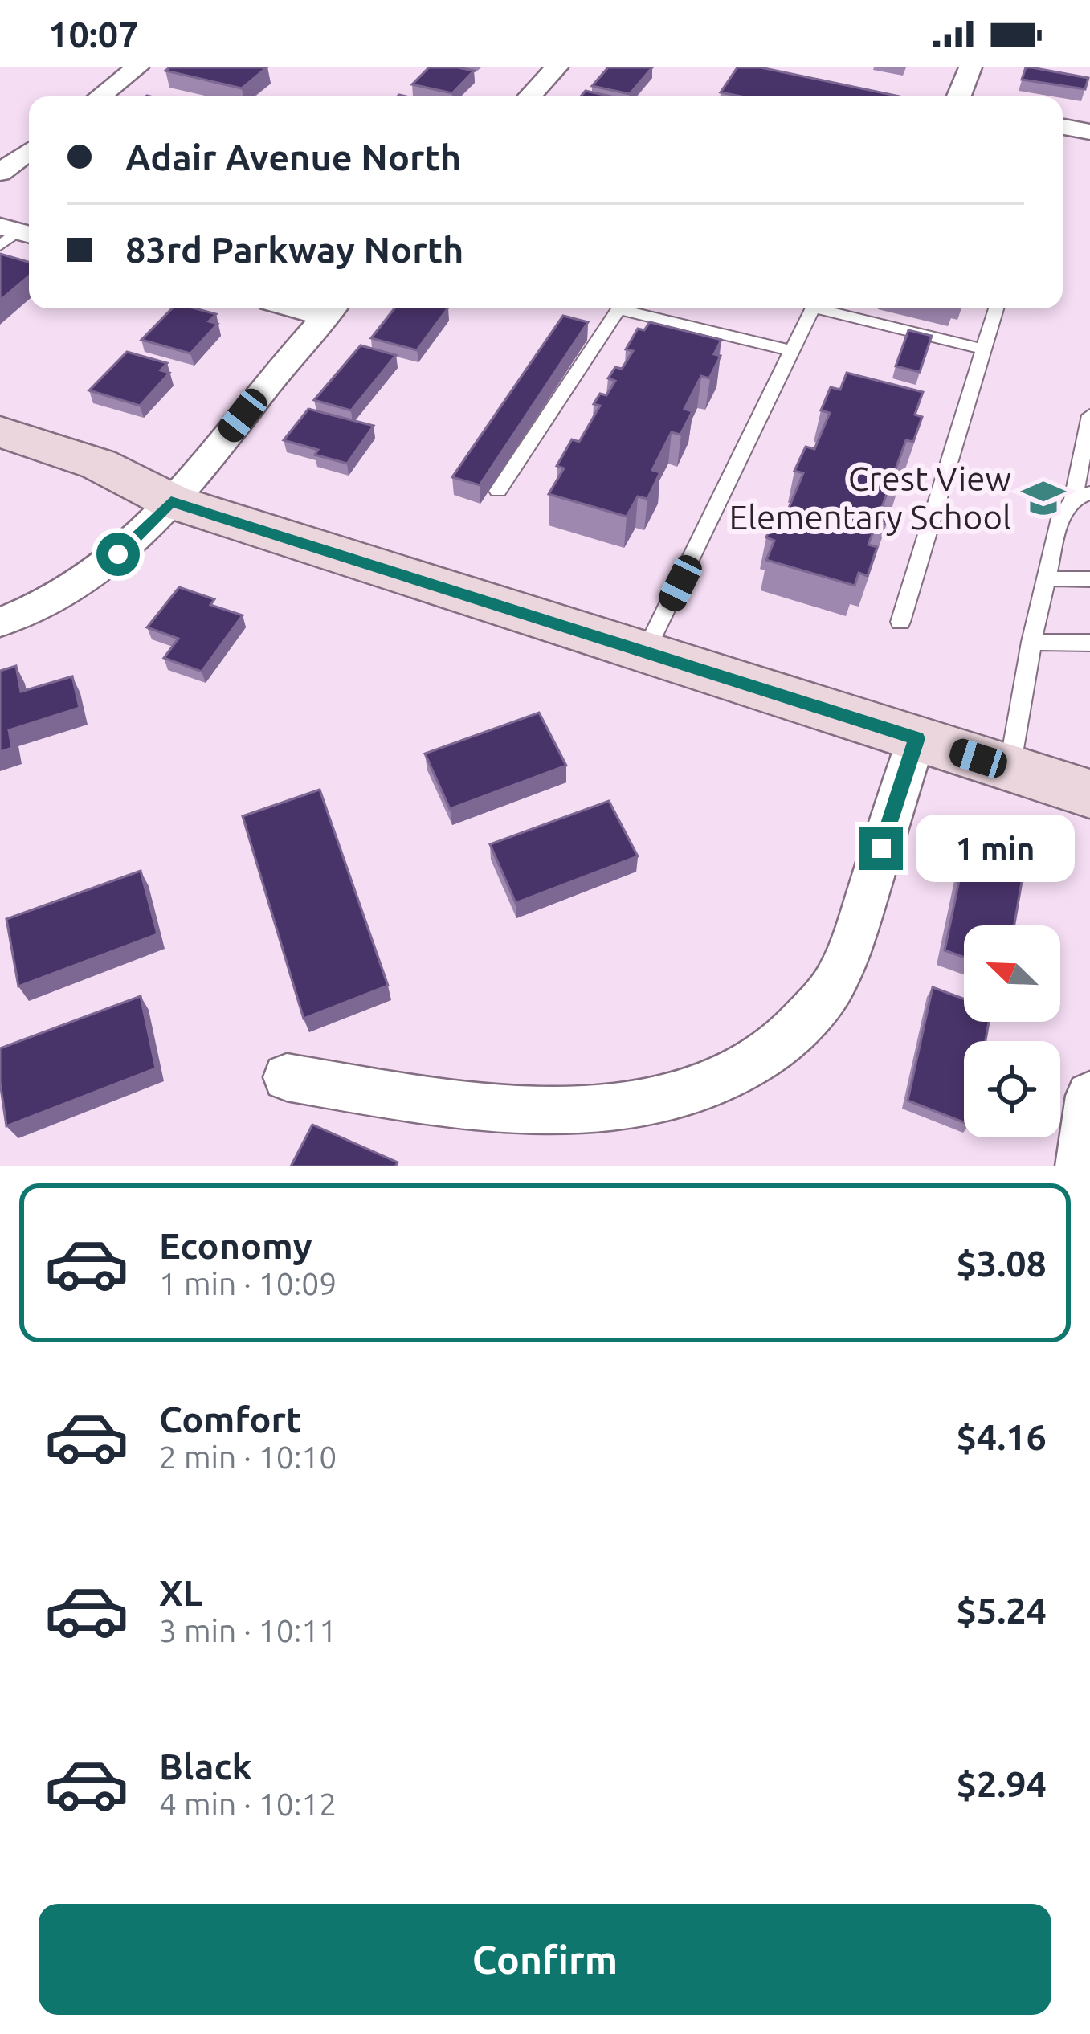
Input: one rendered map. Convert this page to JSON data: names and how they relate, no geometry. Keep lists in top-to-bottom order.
{
  "places": {
    "school or university": ["Crest View Elementary School"]
  },
  "north": "top left",
  "page": {
    "status": "10:07",
    "banner": ["Adair Avenue North", "83rd Parkway North"],
    "bubble": "1 min",
    "list": [
      {
        "name": "Economy",
        "note": "1 min · 10:09",
        "value": "$3.08"
      },
      {
        "name": "Comfort",
        "note": "2 min · 10:10",
        "value": "$4.16"
      },
      {
        "name": "XL",
        "note": "3 min · 10:11",
        "value": "$5.24"
      },
      {
        "name": "Black",
        "note": "4 min · 10:12",
        "value": "$2.94"
      }
    ],
    "buttons": "Confirm"
  }
}
